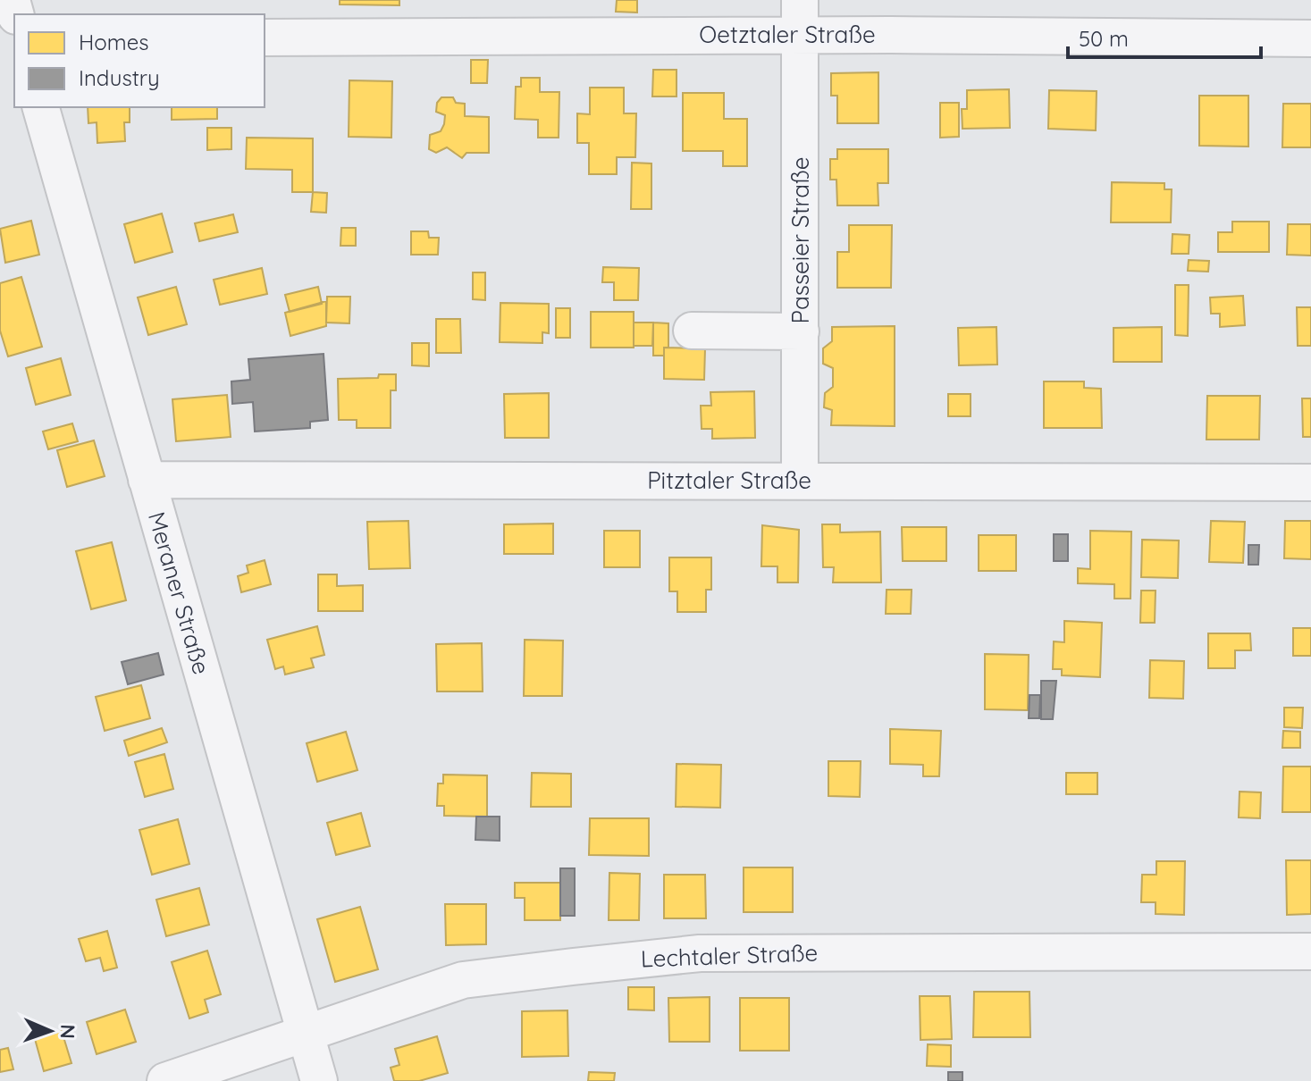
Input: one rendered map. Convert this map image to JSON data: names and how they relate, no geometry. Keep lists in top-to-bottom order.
{
  "streets": {
    "street": [
      "Oetztaler Straße",
      "Passeier Straße",
      "Pitztaler Straße",
      "Meraner Straße",
      "Lechtaler Straße"
    ]
  },
  "crossings": [
    ["Oetztaler Straße", "Passeier Straße"],
    ["Passeier Straße", "Pitztaler Straße"],
    ["Pitztaler Straße", "Meraner Straße"],
    ["Meraner Straße", "Lechtaler Straße"]
  ],
  "legend": ["Homes", "Industry"],
  "scale_bar": "50 m",
  "north": "right"
}
